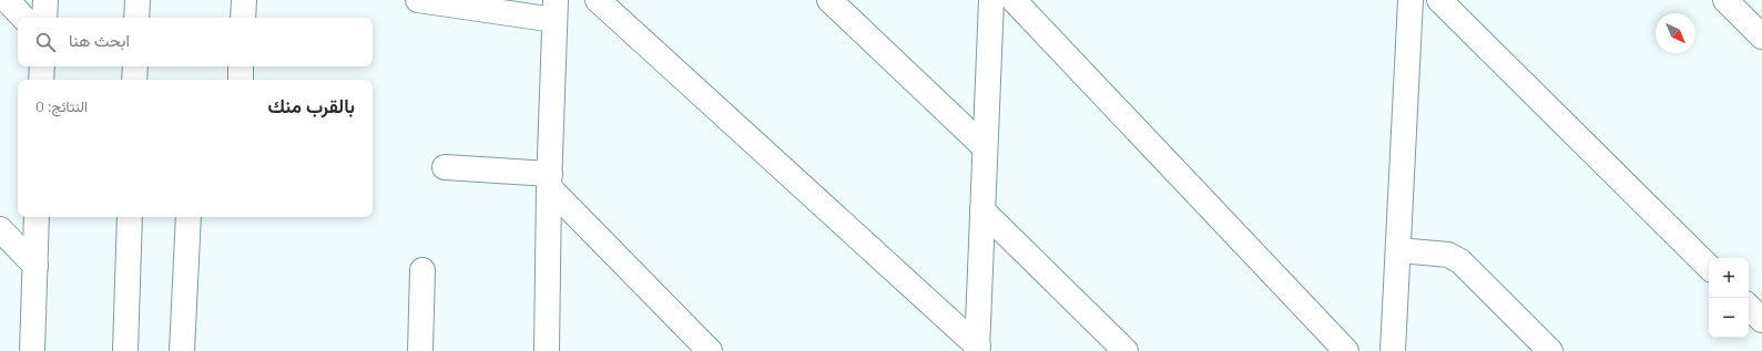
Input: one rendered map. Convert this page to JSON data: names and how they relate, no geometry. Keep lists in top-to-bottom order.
{
  "north": "bottom right",
  "page": {
    "search": "ابحث هنا",
    "heading": ["بالقرب منك", "النتائج: 0"],
    "map_buttons": ["+", "−"]
  }
}
